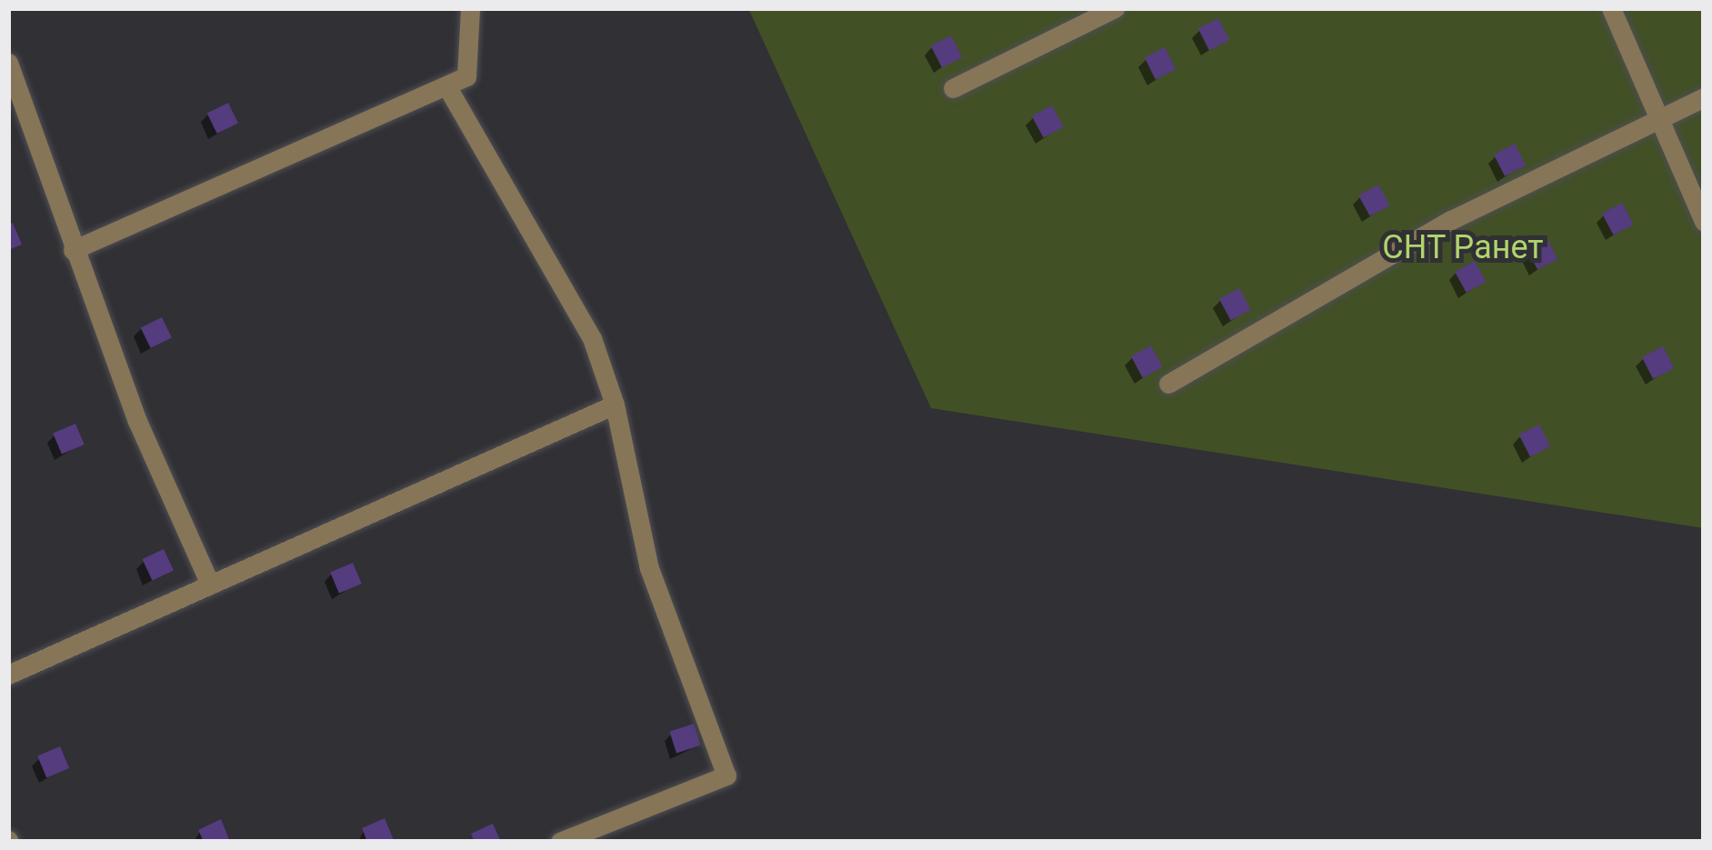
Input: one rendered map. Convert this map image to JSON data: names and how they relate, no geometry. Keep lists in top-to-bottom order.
{
  "parks": ["СНТ Ранет"]
}
